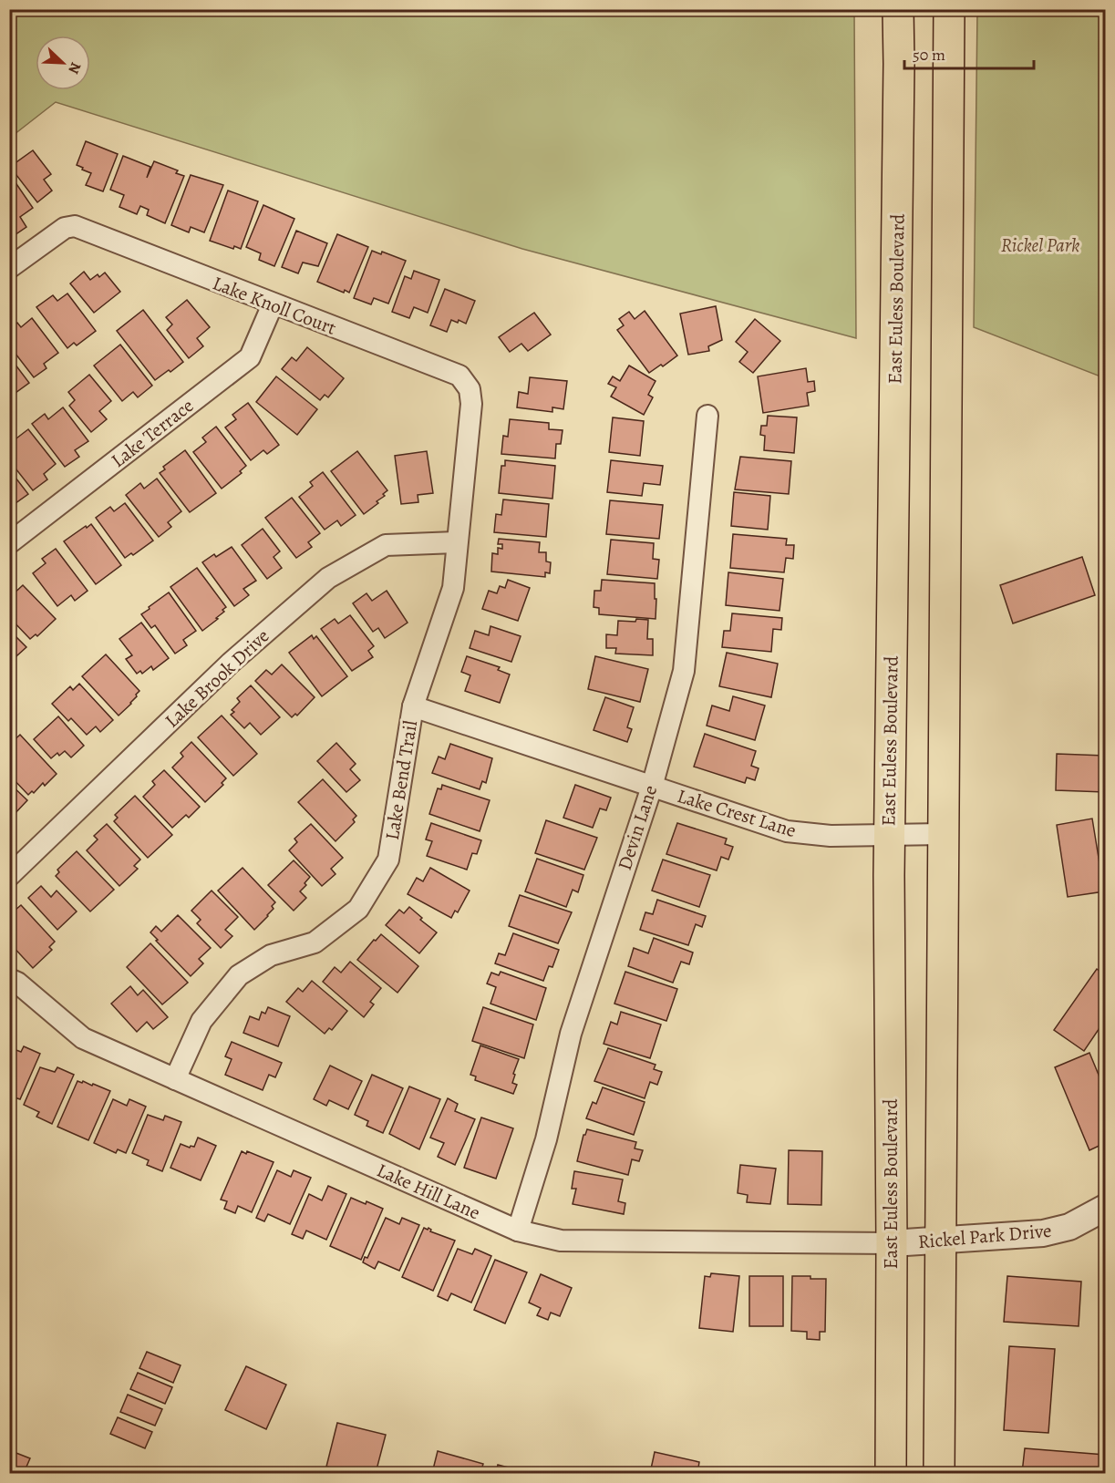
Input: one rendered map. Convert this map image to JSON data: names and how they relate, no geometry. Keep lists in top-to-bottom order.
{
  "streets": {
    "main road": ["East Euless Boulevard"],
    "street": [
      "Lake Knoll Court",
      "Lake Terrace",
      "Lake Brook Drive",
      "Lake Bend Trail",
      "Lake Crest Lane",
      "Devin Lane",
      "Lake Hill Lane",
      "Rickel Park Drive"
    ]
  },
  "crossings": [
    ["East Euless Boulevard", "Lake Crest Lane"],
    ["East Euless Boulevard", "Lake Hill Lane"],
    ["East Euless Boulevard", "Rickel Park Drive"],
    ["Lake Knoll Court", "Lake Terrace"],
    ["Lake Knoll Court", "Lake Bend Trail"],
    ["Lake Brook Drive", "Lake Bend Trail"],
    ["Lake Bend Trail", "Lake Crest Lane"],
    ["Lake Bend Trail", "Lake Hill Lane"],
    ["Lake Crest Lane", "Devin Lane"],
    ["Devin Lane", "Lake Hill Lane"],
    ["Lake Hill Lane", "Rickel Park Drive"]
  ],
  "parks": ["Rickel Park"],
  "scale_bar": "50 m",
  "north": "bottom right"
}
